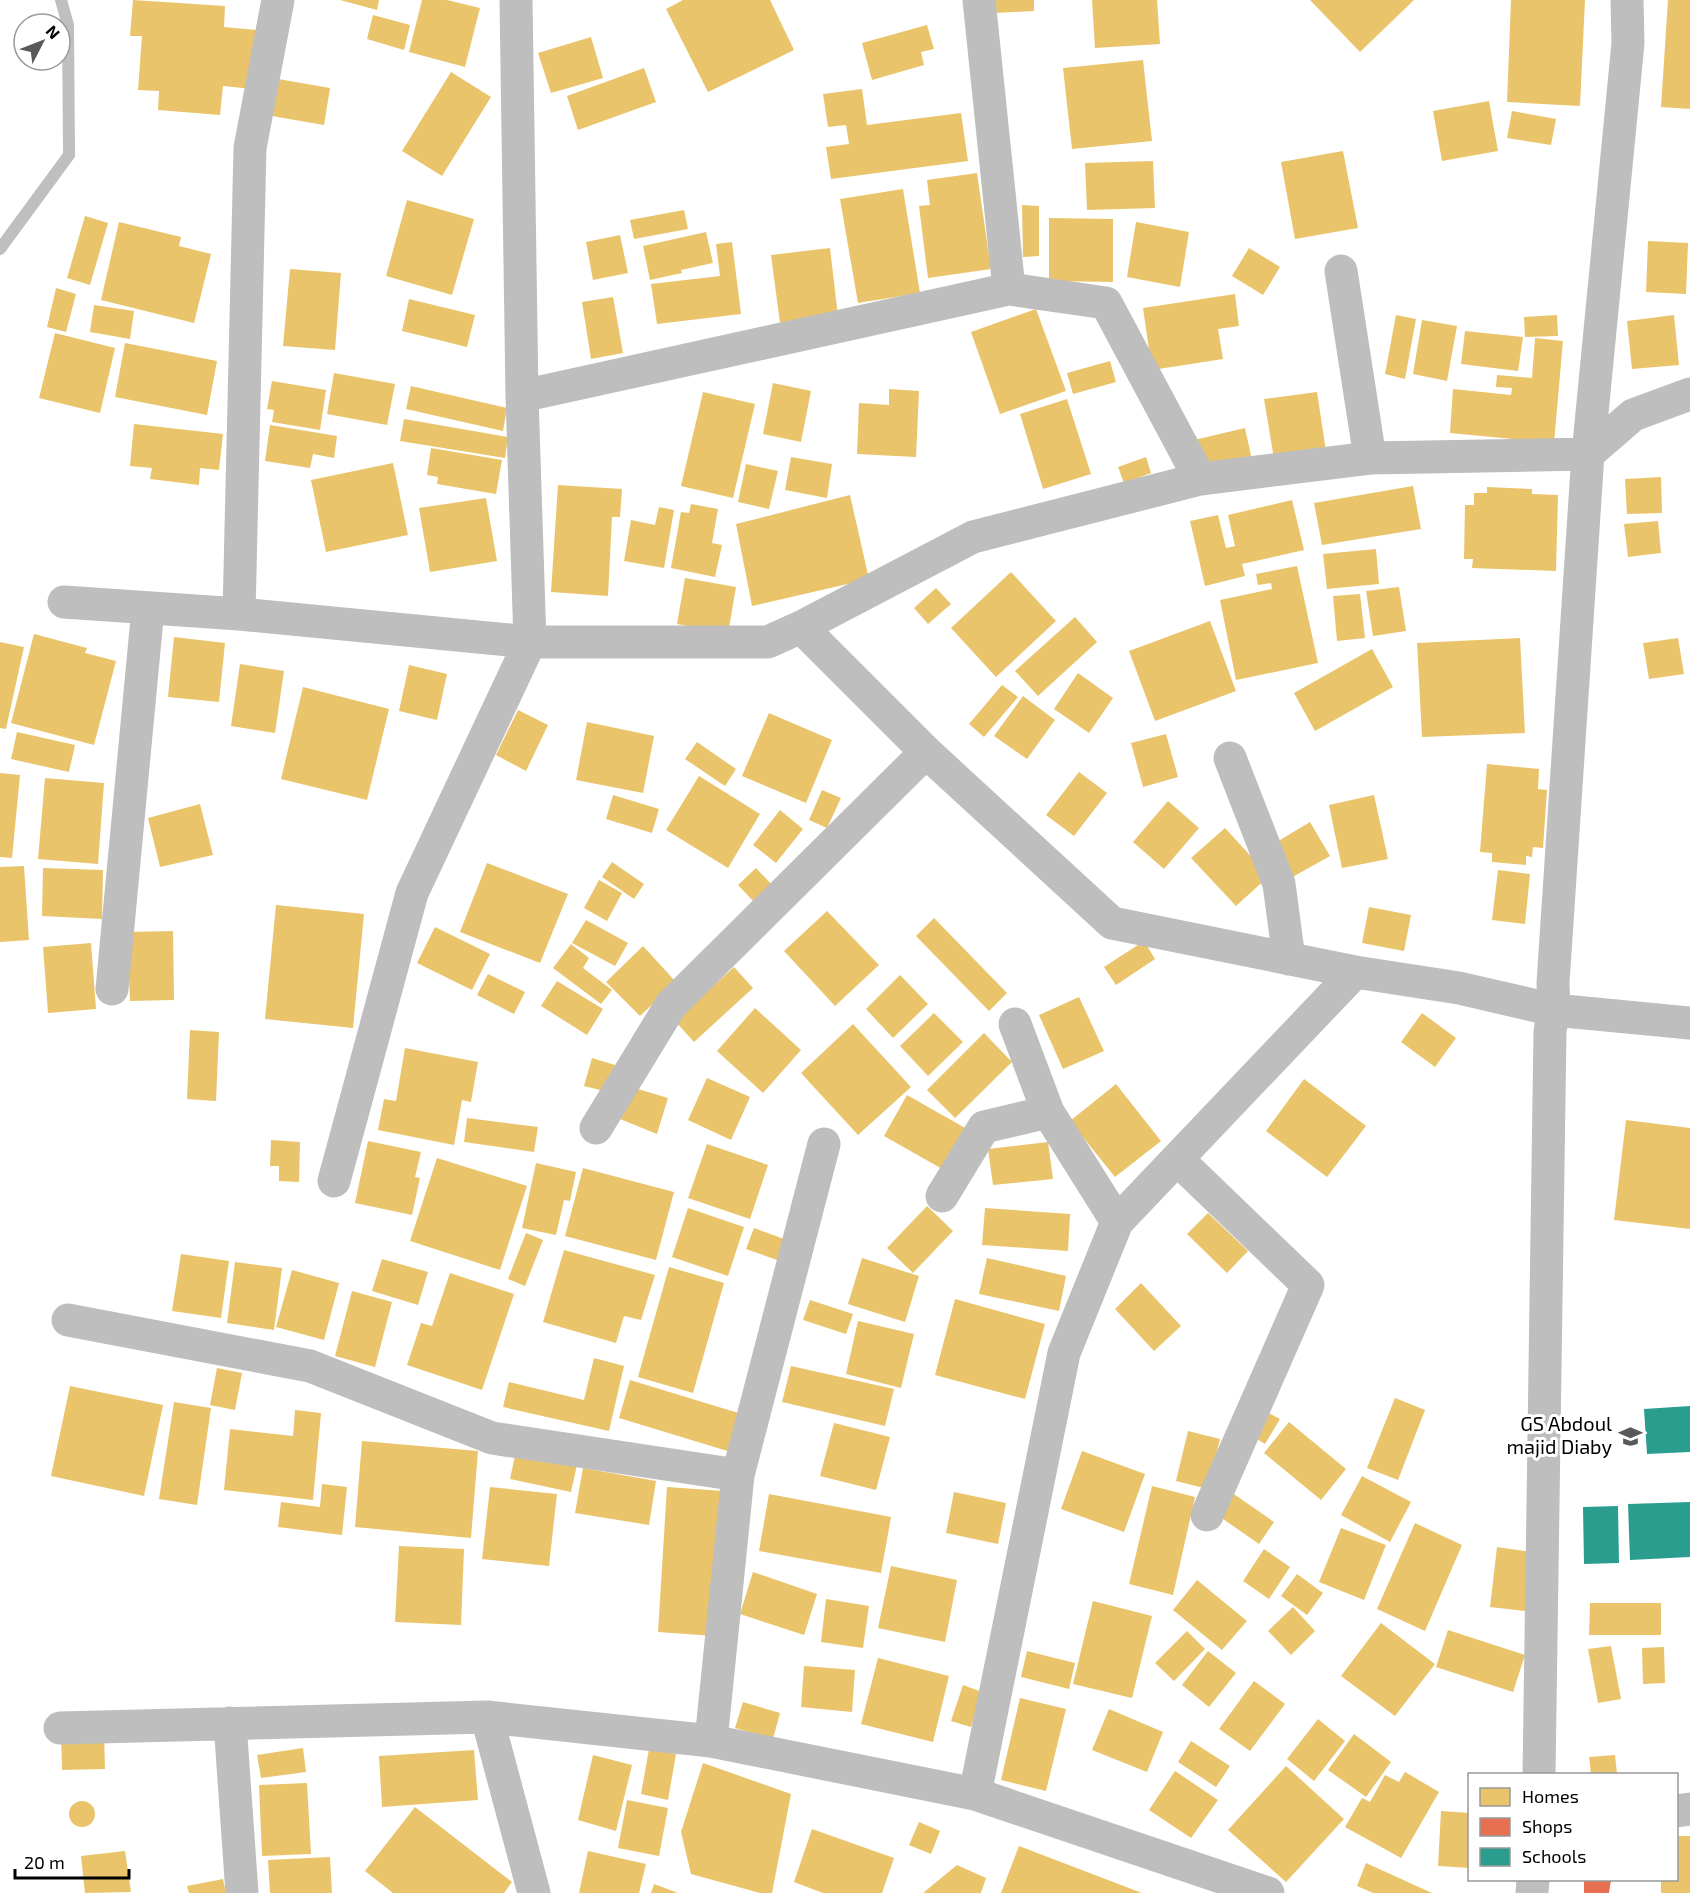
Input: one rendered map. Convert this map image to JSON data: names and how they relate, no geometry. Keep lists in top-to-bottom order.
{
  "places": {
    "school or university": ["GS Abdoul majid Diaby"]
  },
  "legend": ["Homes", "Shops", "Schools"],
  "scale_bar": "20 m",
  "north": "top right"
}
